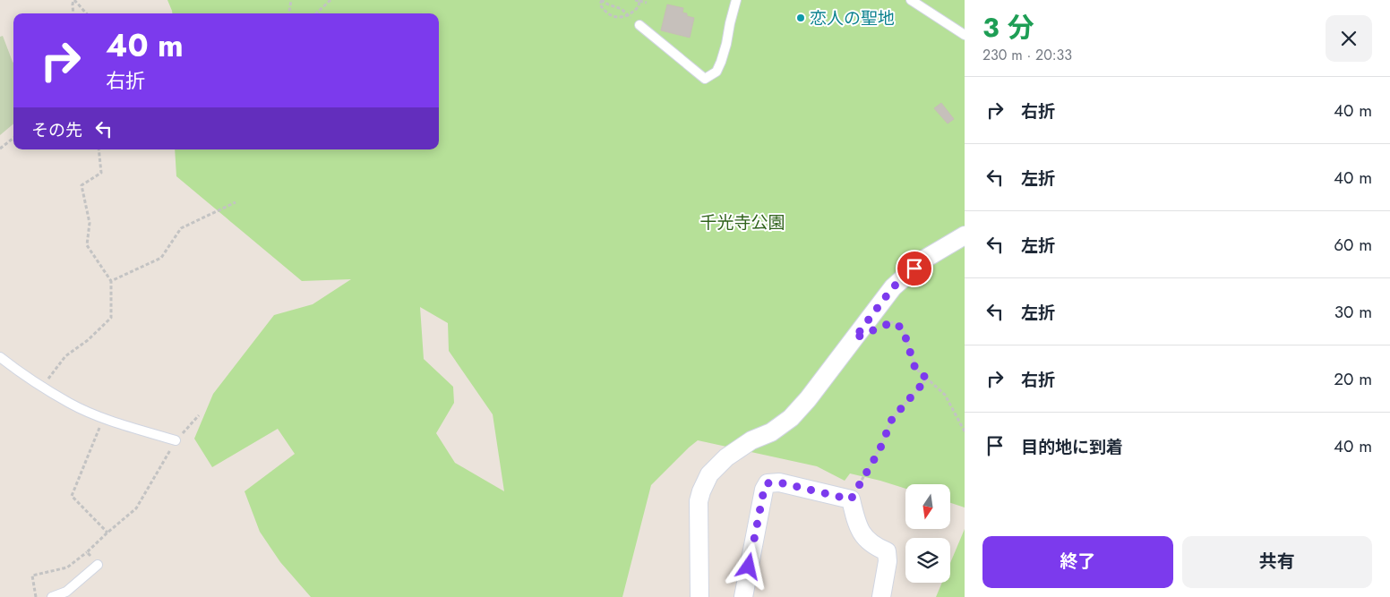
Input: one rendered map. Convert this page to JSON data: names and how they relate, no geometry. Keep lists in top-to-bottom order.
{
  "parks": ["千光寺公園"],
  "places": ["恋人の聖地"],
  "north": "bottom",
  "page": {
    "heading": ["3 分", "230 m · 20:33"],
    "turn": ["40 m", "右折"],
    "list": [
      {
        "name": "右折",
        "value": "40 m"
      },
      {
        "name": "左折",
        "value": "40 m"
      },
      {
        "name": "左折",
        "value": "60 m"
      },
      {
        "name": "左折",
        "value": "30 m"
      },
      {
        "name": "右折",
        "value": "20 m"
      },
      {
        "name": "目的地に到着",
        "value": "40 m"
      }
    ],
    "then": "その先",
    "buttons": ["終了", "共有"]
  }
}
